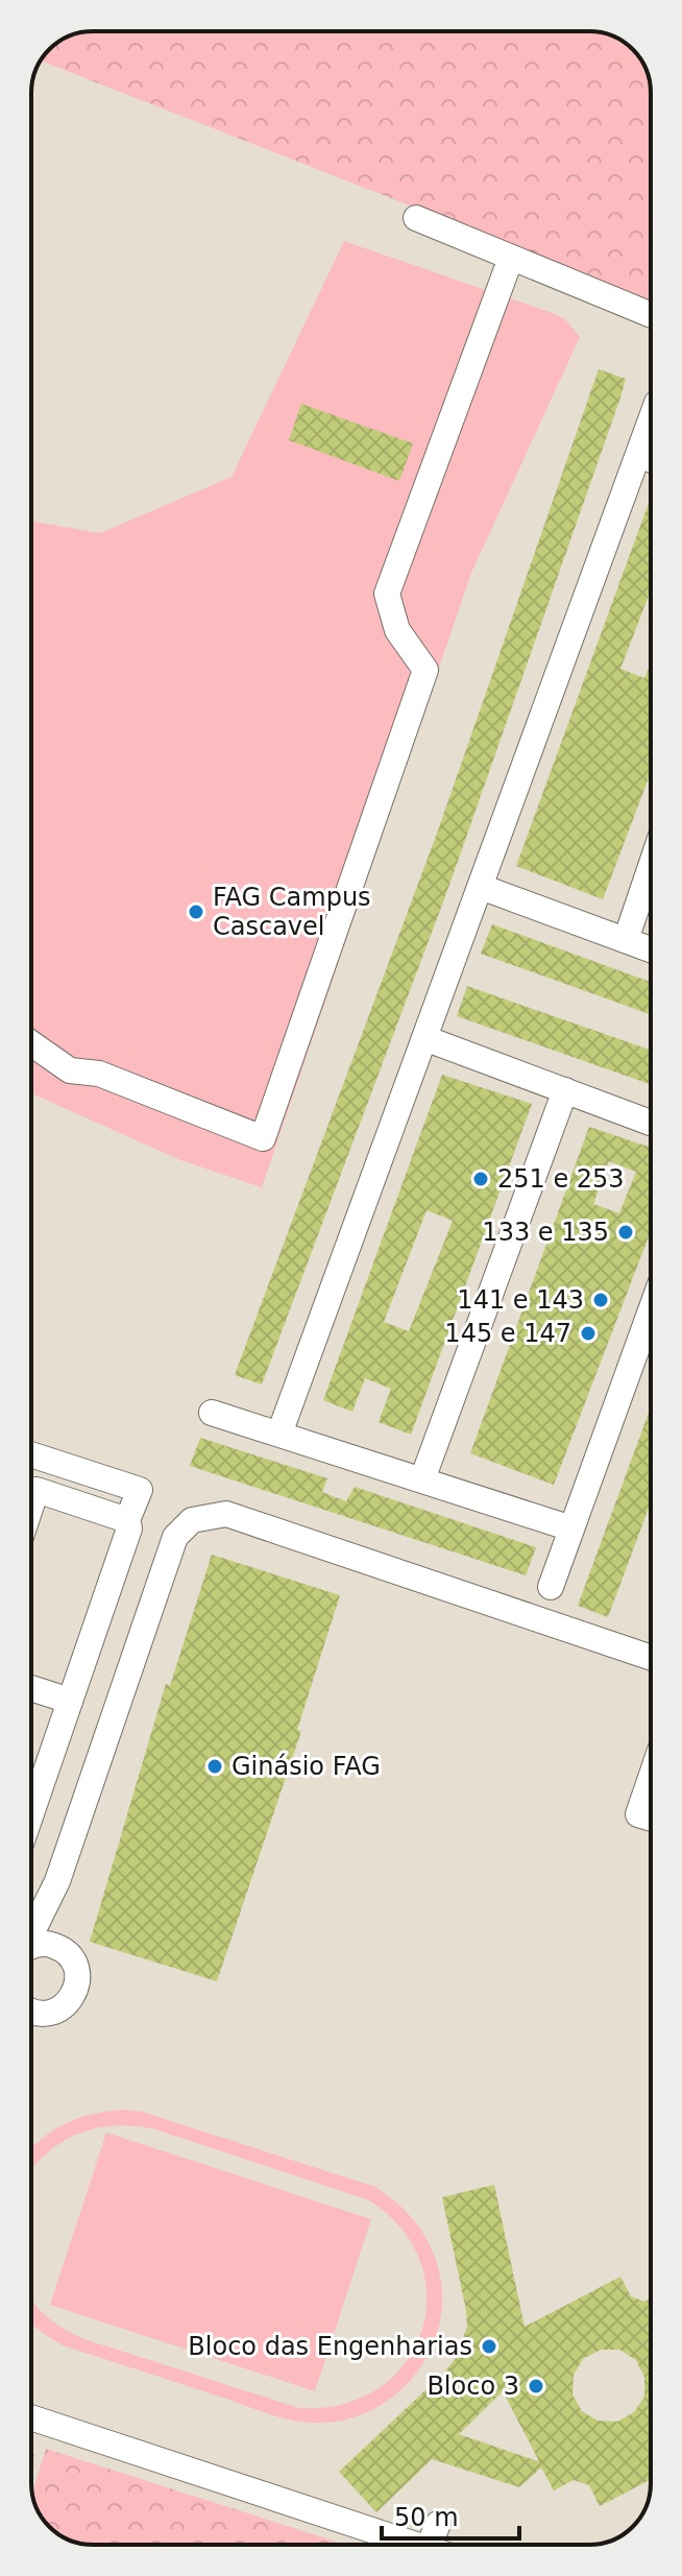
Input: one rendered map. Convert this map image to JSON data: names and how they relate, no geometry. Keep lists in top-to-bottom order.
{
  "places": [
    "FAG Campus Cascavel",
    "251 e 253",
    "133 e 135",
    "141 e 143",
    "145 e 147",
    "Ginásio FAG",
    "Bloco das Engenharias",
    "Bloco 3"
  ],
  "scale_bar": "50 m"
}
